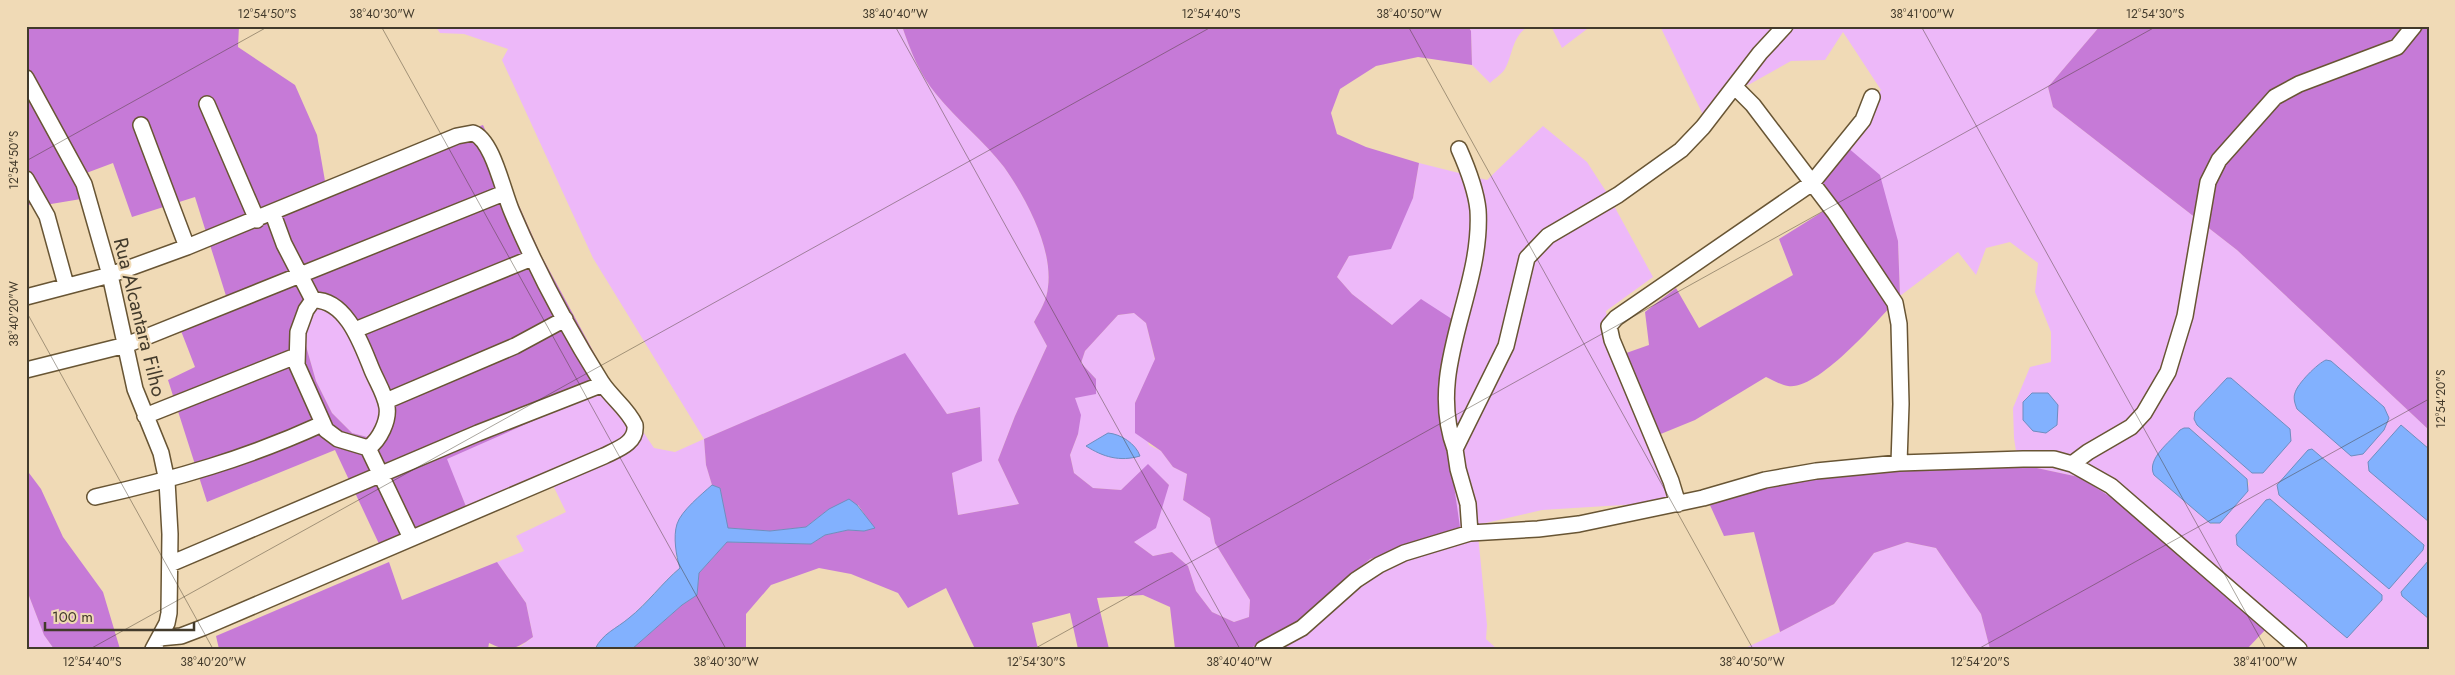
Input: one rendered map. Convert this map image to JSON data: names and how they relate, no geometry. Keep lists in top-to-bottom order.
{
  "streets": {
    "street": ["Rua Alcantara Filho"]
  },
  "scale_bar": "100 m",
  "coordinates": [
    "12°54'50\"S",
    "38°40'30\"W",
    "38°40'40\"W",
    "12°54'40\"S",
    "38°40'50\"W",
    "38°41'00\"W",
    "12°54'30\"S",
    "38°40'20\"W",
    "12°54'20\"S"
  ]
}
